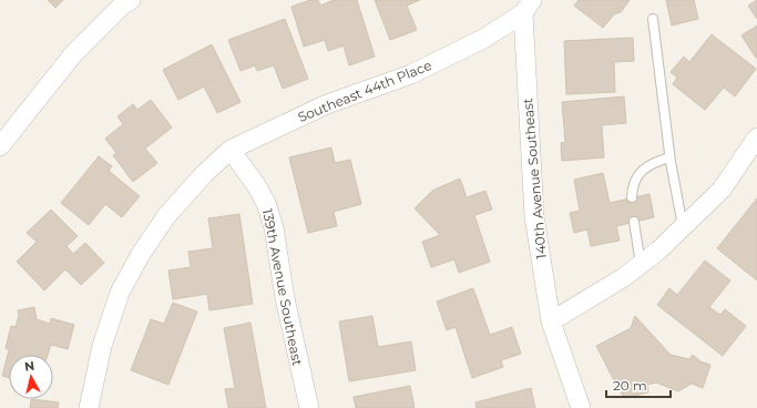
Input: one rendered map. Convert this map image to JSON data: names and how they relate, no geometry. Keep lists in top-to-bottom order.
{
  "streets": {
    "street": ["Southeast 44th Place", "140th Avenue Southeast", "139th Avenue Southeast"]
  },
  "crossings": [
    ["Southeast 44th Place", "140th Avenue Southeast"],
    ["Southeast 44th Place", "139th Avenue Southeast"]
  ],
  "scale_bar": "20 m",
  "north": "top"
}
